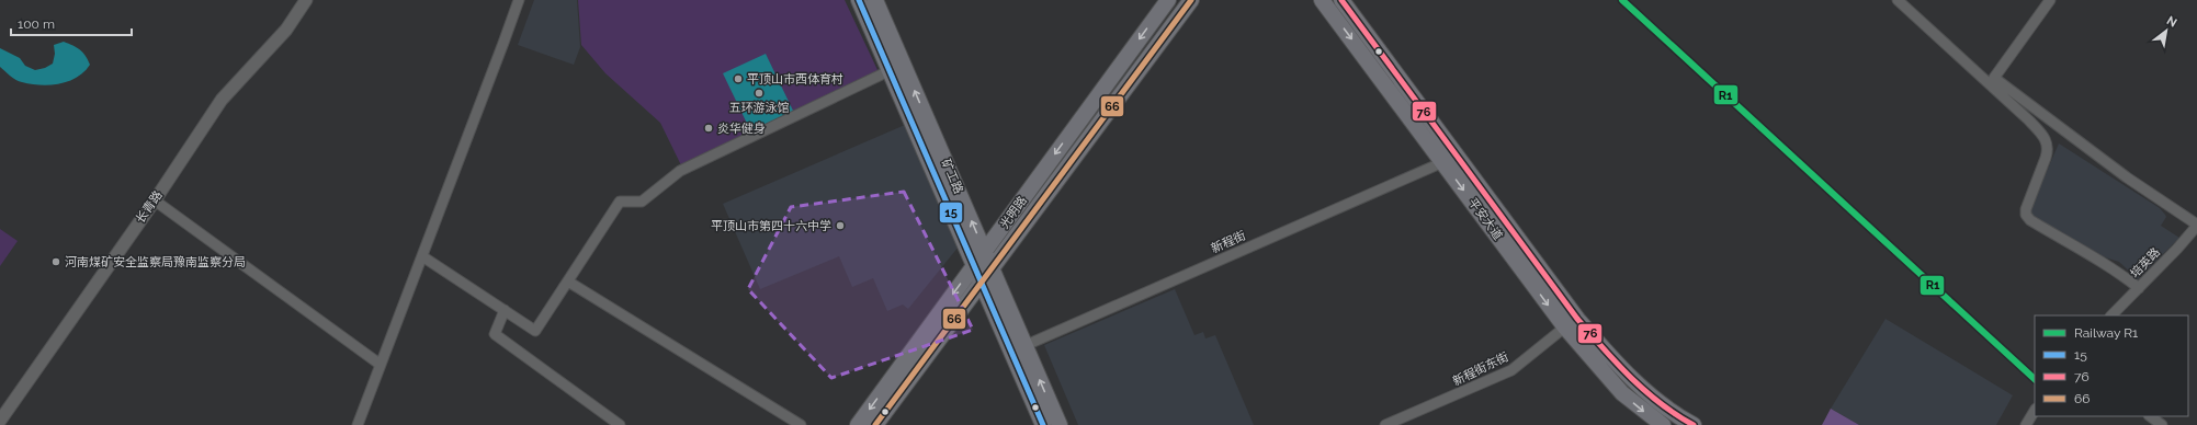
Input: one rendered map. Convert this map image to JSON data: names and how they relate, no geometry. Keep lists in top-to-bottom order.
{
  "streets": {
    "main road": ["矿工路", "光明路", "平安大道"],
    "street": [
      "长青路",
      "新程街",
      "培英路",
      "新程街东街"
    ]
  },
  "crossings": [
    ["矿工路", "光明路"],
    ["矿工路", "新程街"],
    ["平安大道", "新程街"],
    ["平安大道", "新程街东街"]
  ],
  "places": [
    "平顶山市西体育村",
    "五环游泳馆",
    "炎华健身",
    "平顶山市第四十六中学",
    "河南煤矿安全监察局豫南监察分局"
  ],
  "lines": [
    "rail line R1",
    "transit line 15",
    "transit line 76",
    "transit line 66"
  ],
  "legend": [
    "Railway R1",
    "15",
    "76",
    "66"
  ],
  "scale_bar": "100 m",
  "north": "top right"
}
